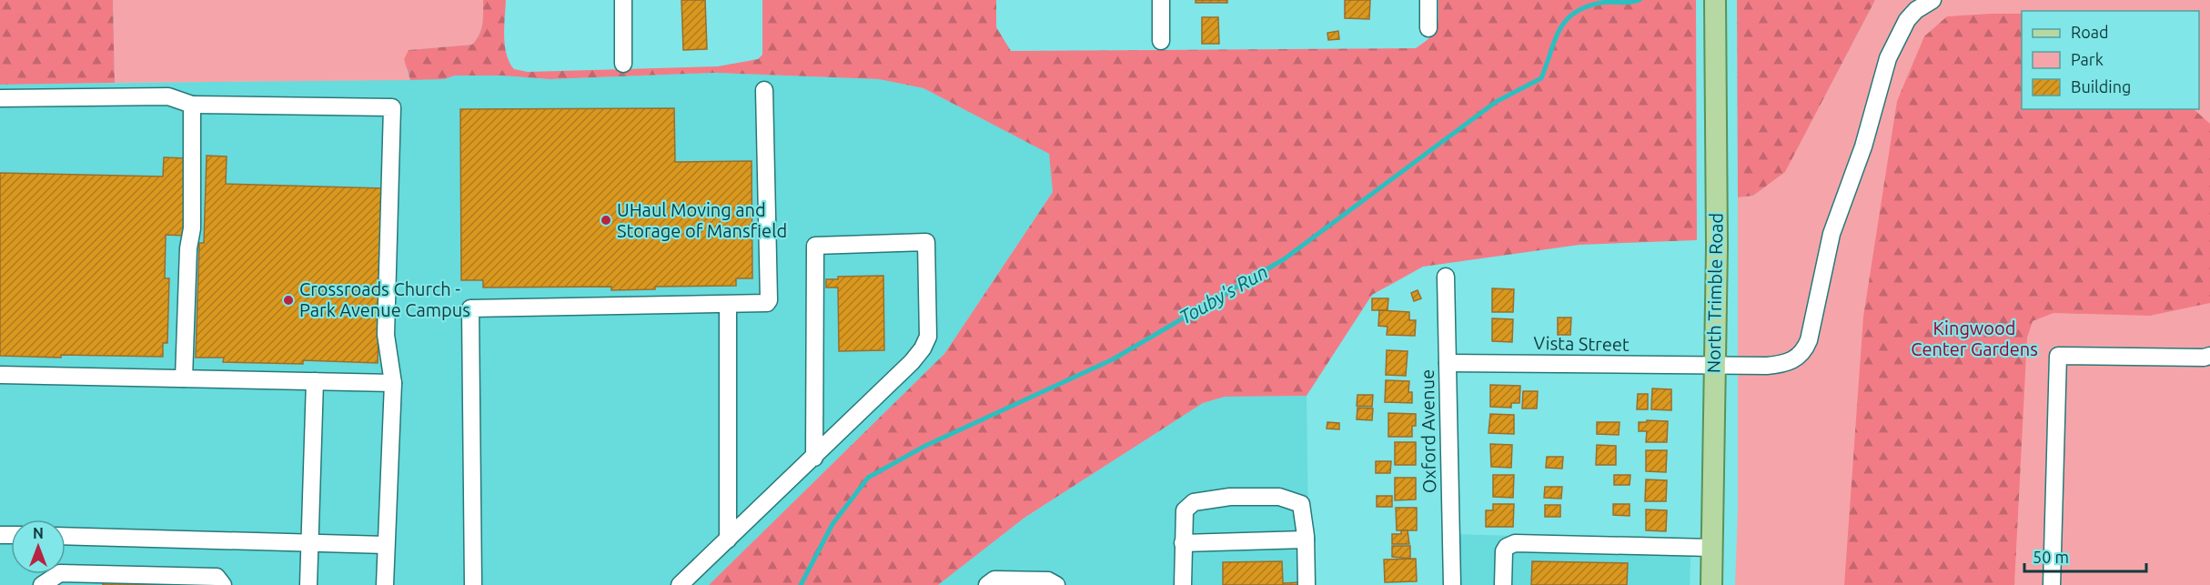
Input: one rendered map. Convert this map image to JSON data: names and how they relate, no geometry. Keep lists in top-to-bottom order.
{
  "streets": {
    "main road": ["North Trimble Road"],
    "street": ["Vista Street", "Oxford Avenue"]
  },
  "crossings": [
    ["North Trimble Road", "Vista Street"],
    ["Vista Street", "Oxford Avenue"]
  ],
  "water": ["Touby's Run"],
  "parks": ["Kingwood Center Gardens"],
  "places": ["UHaul Moving and Storage of Mansfield", "Crossroads Church - Park Avenue Campus"],
  "legend": ["Road", "Park", "Building"],
  "scale_bar": "50 m",
  "north": "top"
}
